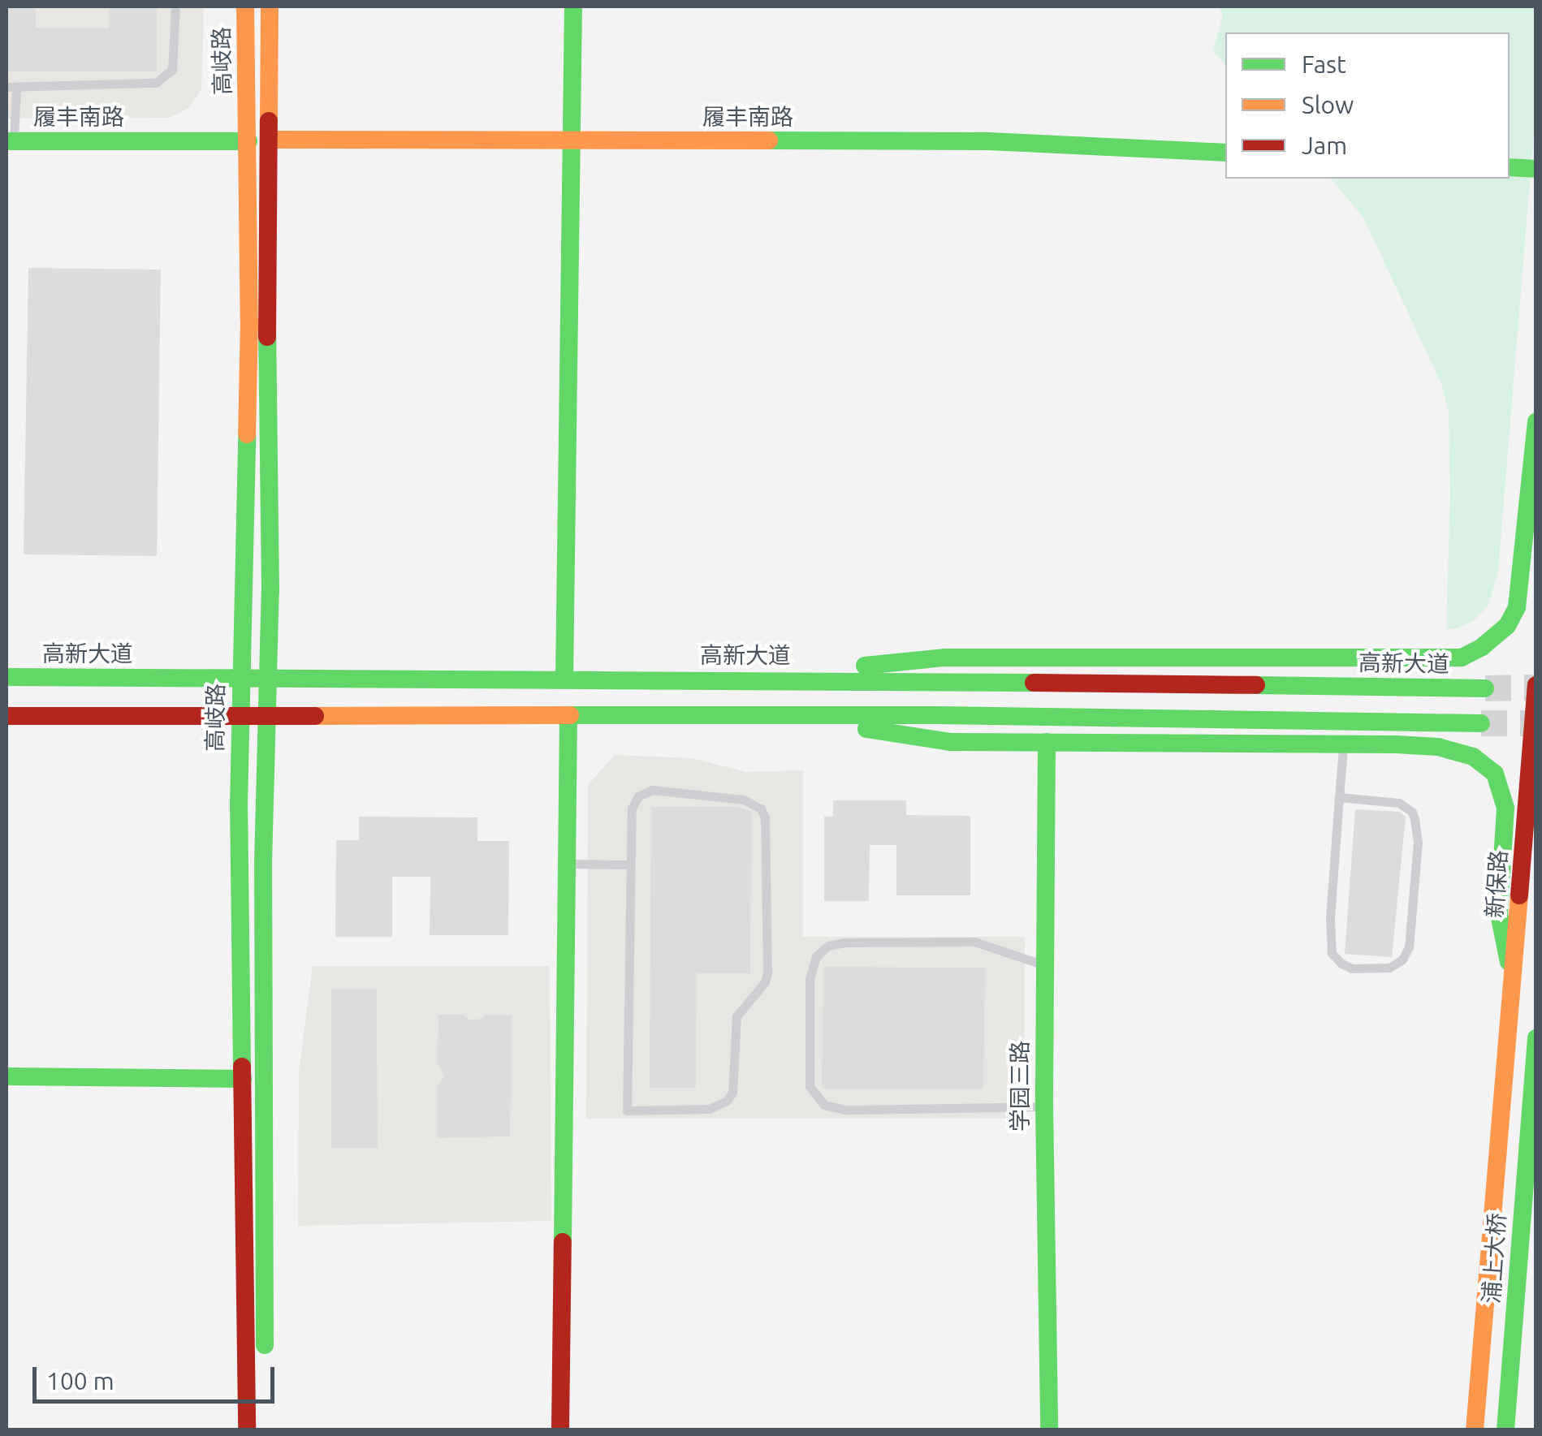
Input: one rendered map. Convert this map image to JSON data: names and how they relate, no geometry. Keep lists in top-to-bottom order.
{
  "streets": {
    "main road": [
      "高岐路",
      "履丰南路",
      "高新大道",
      "新保路",
      "学园三路",
      "浦上大桥"
    ]
  },
  "crossings": [
    ["高岐路", "履丰南路"],
    ["高岐路", "高新大道"]
  ],
  "legend": ["Fast", "Slow", "Jam"],
  "scale_bar": "100 m"
}
